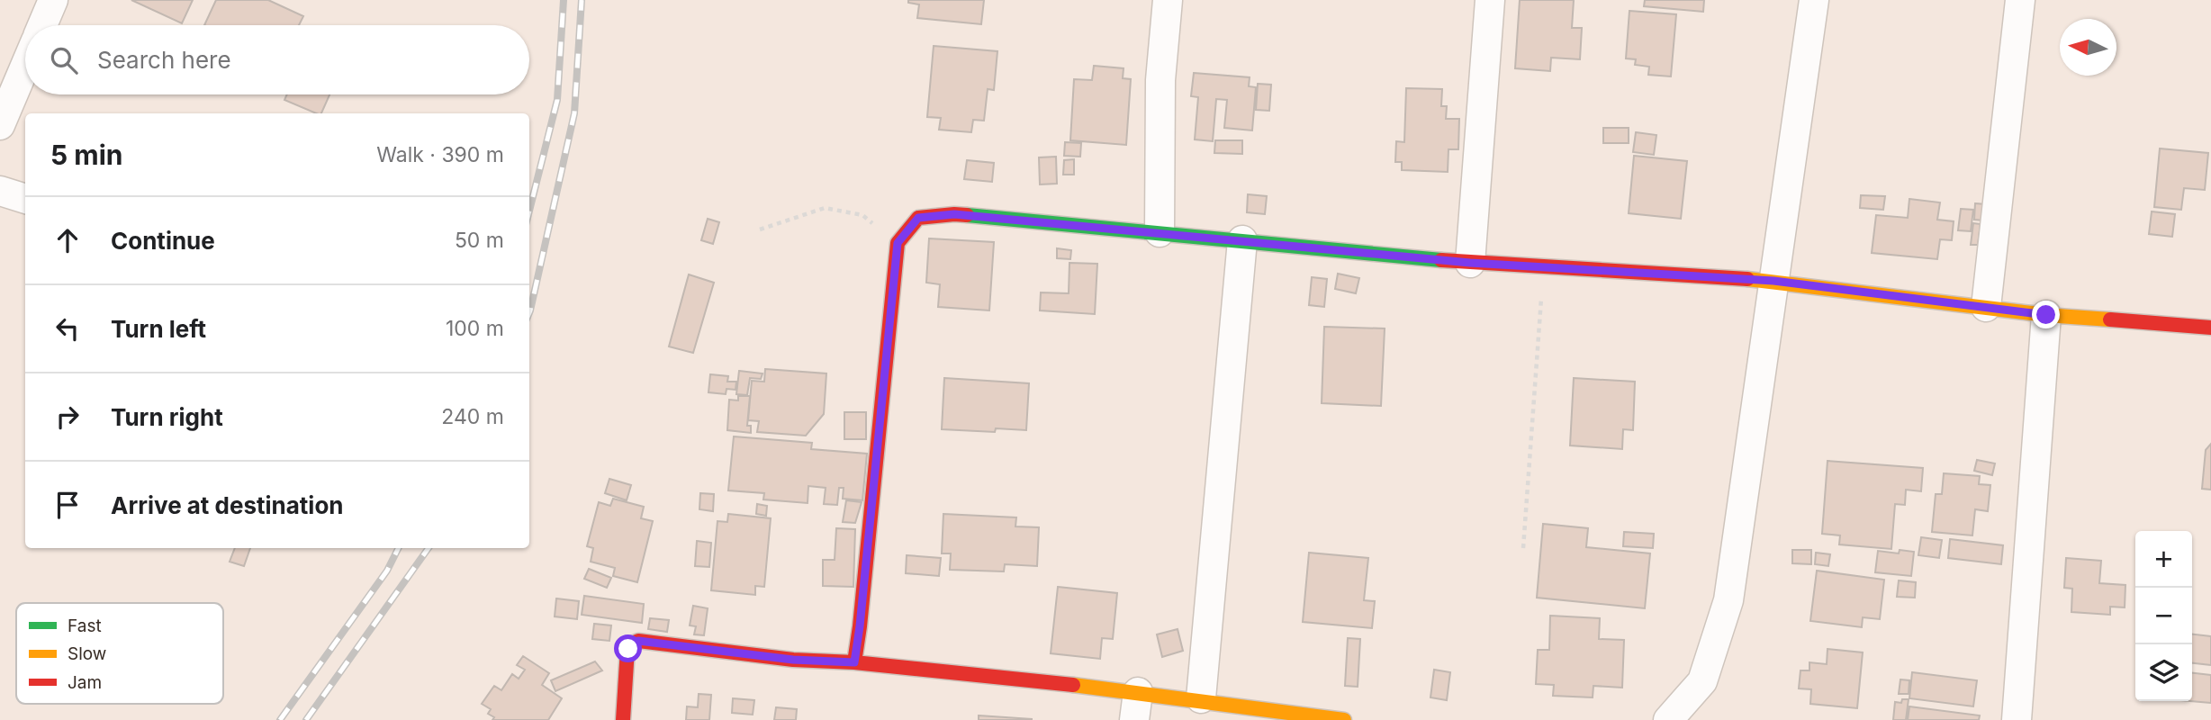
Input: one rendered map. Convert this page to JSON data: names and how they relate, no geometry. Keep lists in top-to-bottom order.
{
  "legend": ["Fast", "Slow", "Jam"],
  "north": "left",
  "page": {
    "search": "Search here",
    "heading": ["5 min", "Walk · 390 m"],
    "list": [
      ["Continue", "50 m"],
      ["Turn left", "100 m"],
      ["Turn right", "240 m"],
      "Arrive at destination"
    ],
    "map_buttons": ["+", "−"]
  }
}
